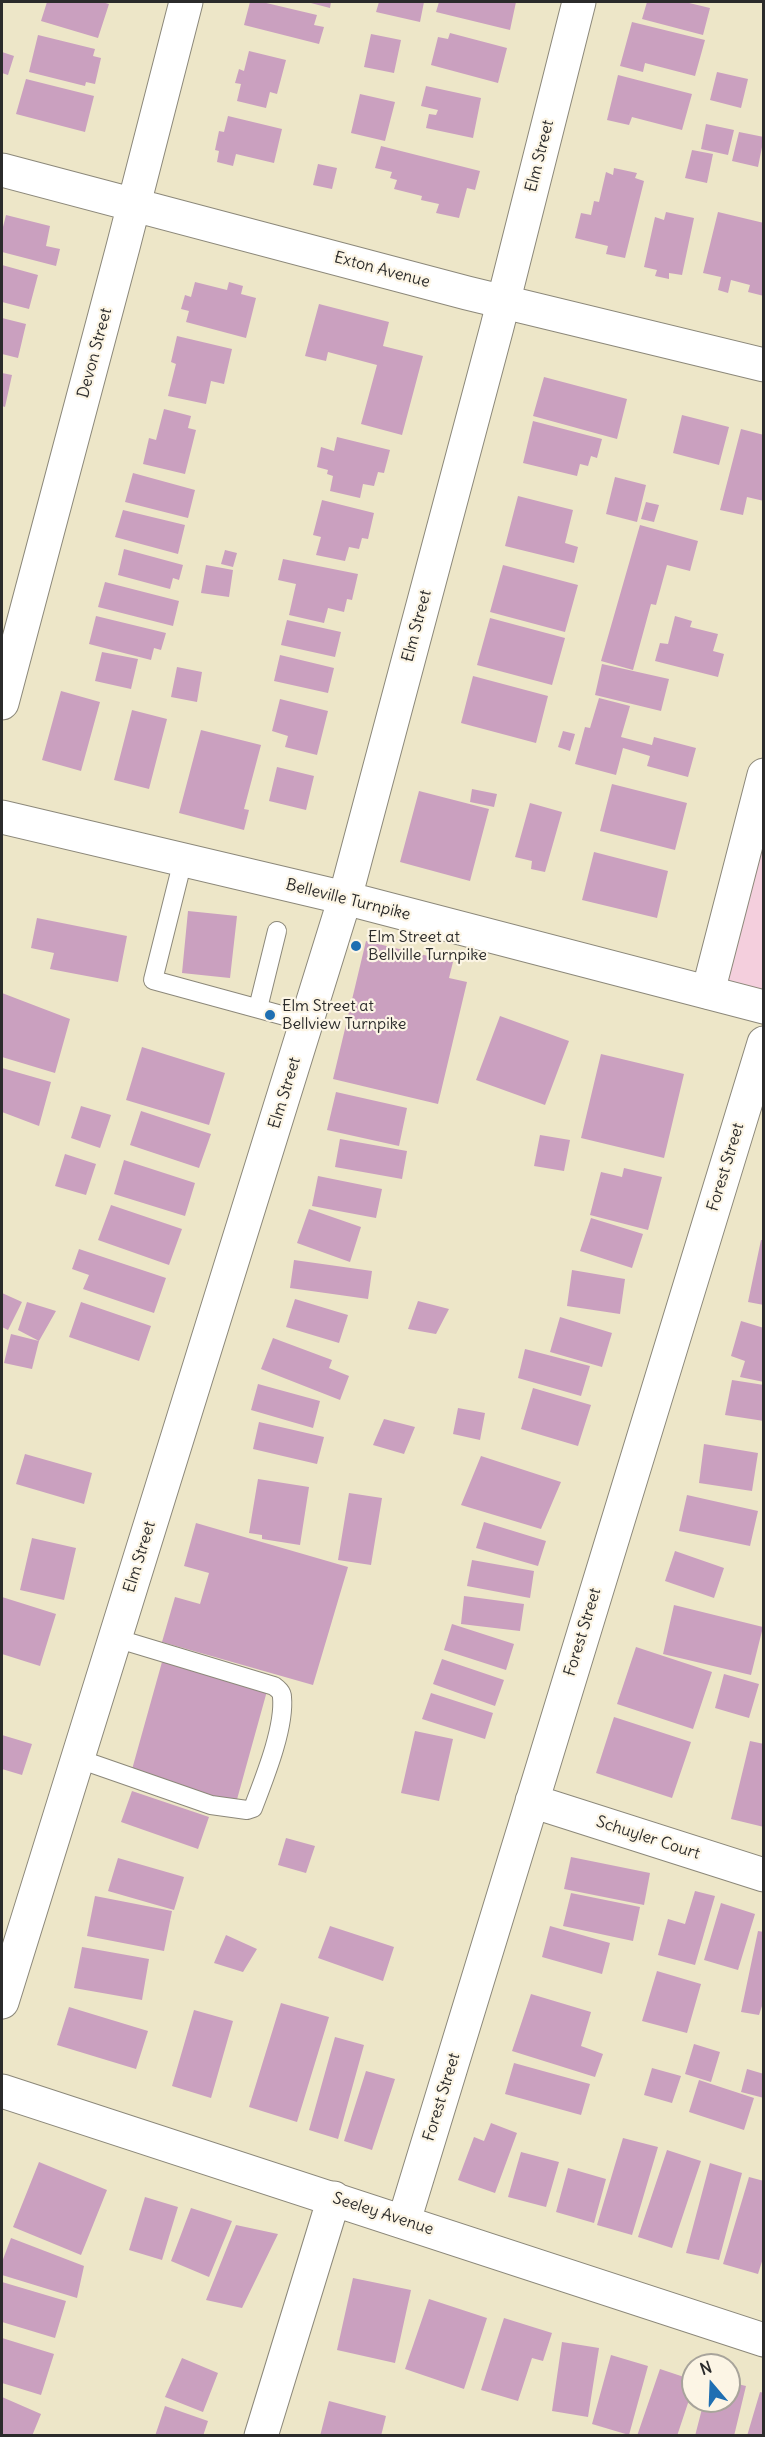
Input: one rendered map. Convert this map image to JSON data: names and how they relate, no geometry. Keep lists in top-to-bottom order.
{
  "streets": {
    "street": [
      "Elm Street",
      "Exton Avenue",
      "Devon Street",
      "Belleville Turnpike",
      "Forest Street",
      "Schuyler Court",
      "Seeley Avenue"
    ]
  },
  "crossings": [
    ["Elm Street", "Exton Avenue"],
    ["Elm Street", "Belleville Turnpike"],
    ["Exton Avenue", "Devon Street"],
    ["Forest Street", "Schuyler Court"],
    ["Forest Street", "Seeley Avenue"]
  ],
  "places": ["Elm Street at Bellville Turnpike", "Elm Street at Bellview Turnpike"],
  "north": "top"
}
